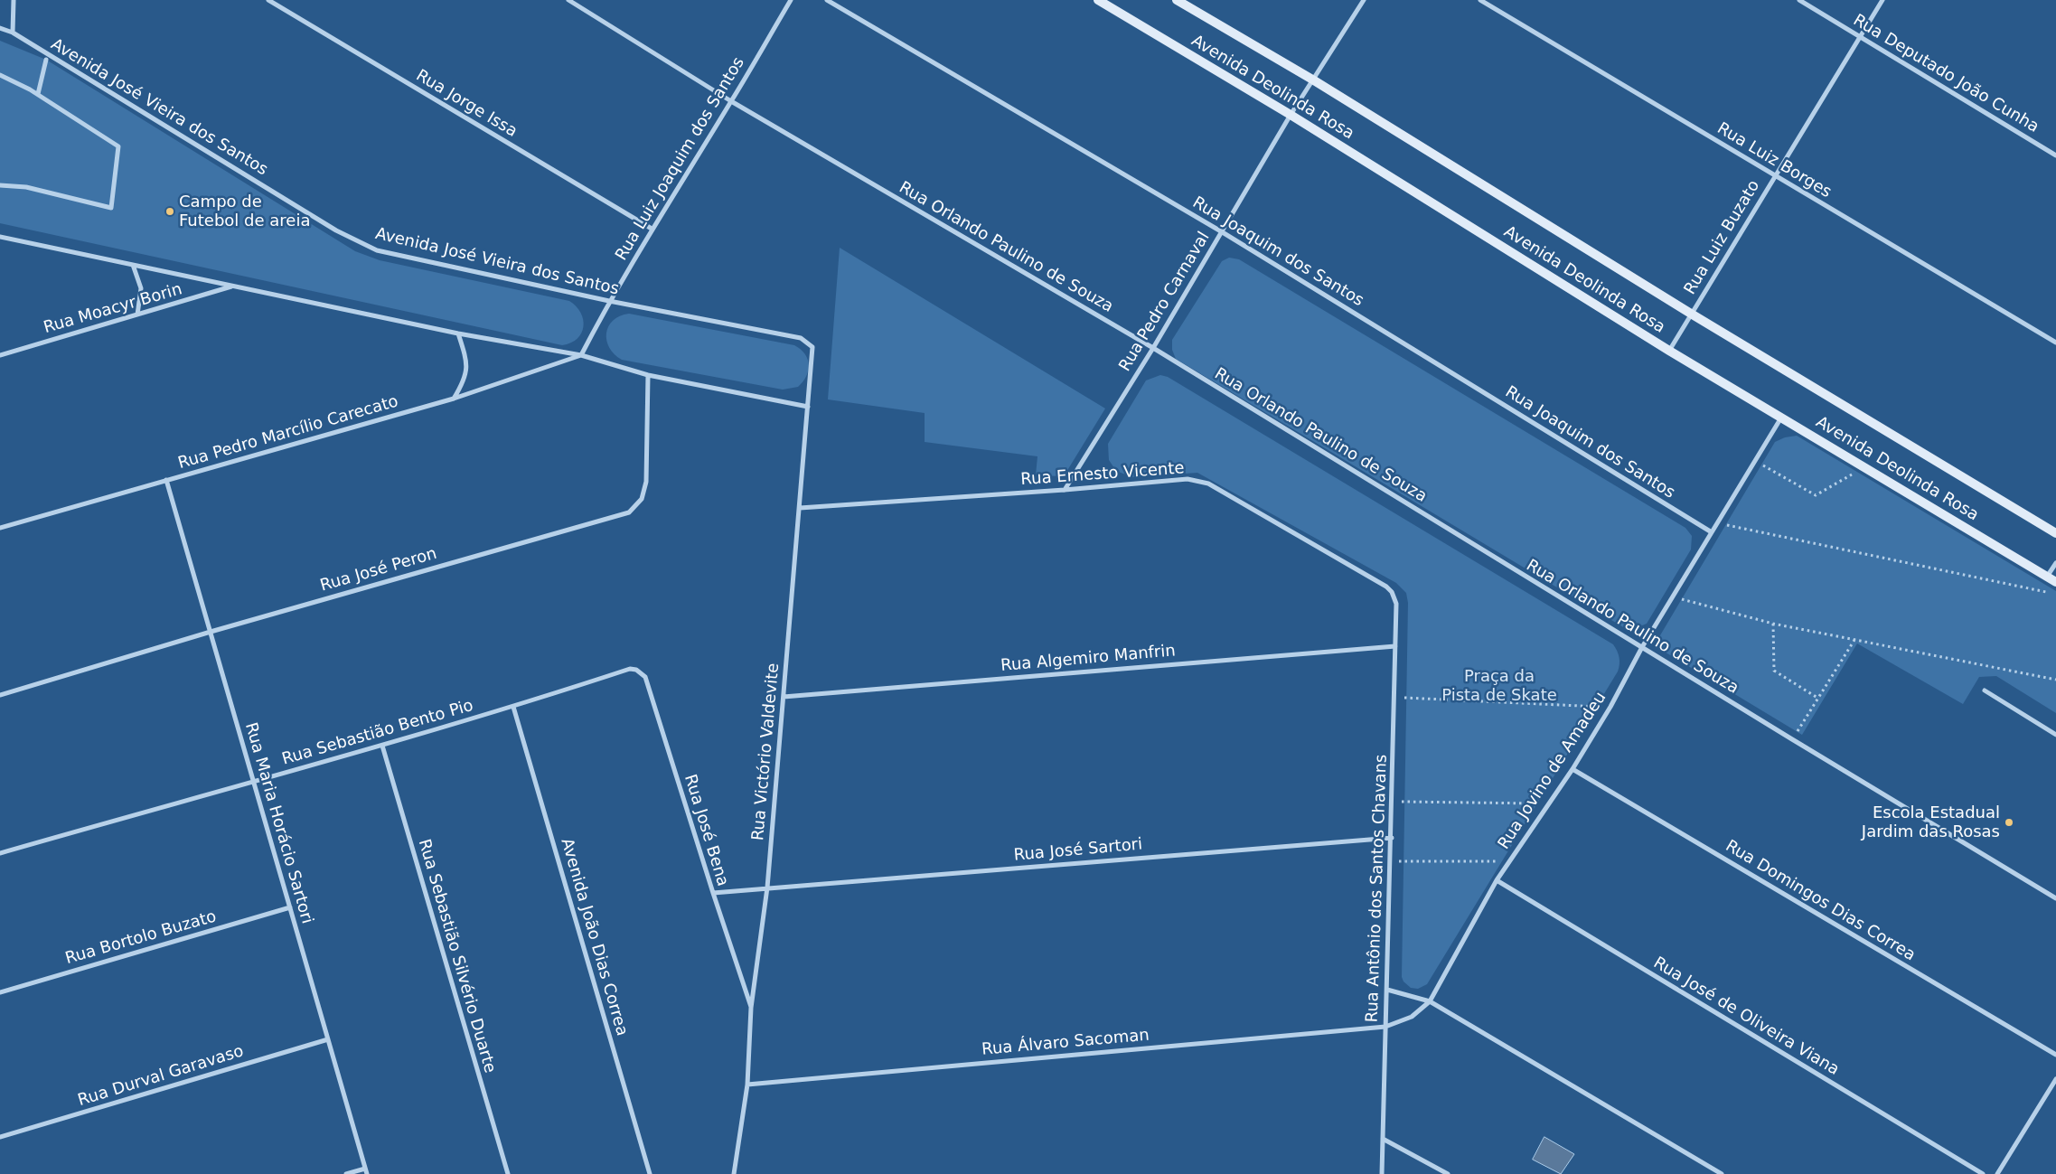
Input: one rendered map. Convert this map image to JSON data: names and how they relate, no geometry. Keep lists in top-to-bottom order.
{
  "streets": {
    "street": [
      "Rua Deputado João Cunha",
      "Avenida Deolinda Rosa",
      "Rua Jorge Issa",
      "Avenida José Vieira dos Santos",
      "Rua Luiz Joaquim dos Santos",
      "Rua Luiz Borges",
      "Rua Luiz Buzato",
      "Rua Orlando Paulino de Souza",
      "Rua Joaquim dos Santos",
      "Rua Pedro Carnaval",
      "Rua Moacyr Borin",
      "Rua Pedro Marcílio Carecato",
      "Rua Ernesto Vicente",
      "Rua José Peron",
      "Rua Algemiro Manfrin",
      "Rua Sebastião Bento Pio",
      "Rua Victório Valdevite",
      "Rua Jovino de Amadeu",
      "Rua Maria Horácio Sartori",
      "Rua José Bena",
      "Rua José Sartori",
      "Rua Antônio dos Santos Chavans",
      "Rua Domingos Dias Correa",
      "Avenida João Dias Correa",
      "Rua Bortolo Buzato",
      "Rua Sebastião Silvério Duarte",
      "Rua José de Oliveira Viana",
      "Rua Álvaro Sacoman",
      "Rua Durval Garavaso"
    ]
  },
  "crossings": [
    ["Rua Deputado João Cunha", "Rua Luiz Buzato"],
    ["Avenida Deolinda Rosa", "Rua Luiz Buzato"],
    ["Avenida Deolinda Rosa", "Rua Pedro Carnaval"],
    ["Avenida Deolinda Rosa", "Rua Jovino de Amadeu"],
    ["Rua Jorge Issa", "Rua Luiz Joaquim dos Santos"],
    ["Avenida José Vieira dos Santos", "Rua Luiz Joaquim dos Santos"],
    ["Avenida José Vieira dos Santos", "Rua Victório Valdevite"],
    ["Rua Luiz Joaquim dos Santos", "Rua Orlando Paulino de Souza"],
    ["Rua Luiz Joaquim dos Santos", "Rua Pedro Marcílio Carecato"],
    ["Rua Luiz Borges", "Rua Luiz Buzato"],
    ["Rua Orlando Paulino de Souza", "Rua Pedro Carnaval"],
    ["Rua Orlando Paulino de Souza", "Rua Jovino de Amadeu"],
    ["Rua Joaquim dos Santos", "Rua Pedro Carnaval"],
    ["Rua Joaquim dos Santos", "Rua Jovino de Amadeu"],
    ["Rua Pedro Carnaval", "Rua Ernesto Vicente"],
    ["Rua Pedro Marcílio Carecato", "Rua Maria Horácio Sartori"],
    ["Rua Ernesto Vicente", "Rua Victório Valdevite"],
    ["Rua Ernesto Vicente", "Rua Antônio dos Santos Chavans"],
    ["Rua José Peron", "Rua Maria Horácio Sartori"],
    ["Rua Algemiro Manfrin", "Rua Victório Valdevite"],
    ["Rua Algemiro Manfrin", "Rua Antônio dos Santos Chavans"],
    ["Rua Sebastião Bento Pio", "Rua Maria Horácio Sartori"],
    ["Rua Sebastião Bento Pio", "Rua José Bena"],
    ["Rua Sebastião Bento Pio", "Avenida João Dias Correa"],
    ["Rua Sebastião Bento Pio", "Rua Sebastião Silvério Duarte"],
    ["Rua Victório Valdevite", "Rua José Bena"],
    ["Rua Victório Valdevite", "Rua José Sartori"],
    ["Rua Victório Valdevite", "Rua Álvaro Sacoman"],
    ["Rua Jovino de Amadeu", "Rua Antônio dos Santos Chavans"],
    ["Rua Jovino de Amadeu", "Rua Domingos Dias Correa"],
    ["Rua Jovino de Amadeu", "Rua José de Oliveira Viana"],
    ["Rua Jovino de Amadeu", "Rua Álvaro Sacoman"],
    ["Rua Maria Horácio Sartori", "Rua Bortolo Buzato"],
    ["Rua Maria Horácio Sartori", "Rua Durval Garavaso"],
    ["Rua José Bena", "Rua José Sartori"],
    ["Rua José Sartori", "Rua Antônio dos Santos Chavans"],
    ["Rua Antônio dos Santos Chavans", "Rua Álvaro Sacoman"]
  ],
  "parks": ["Praça da Pista de Skate"],
  "places": ["Campo de Futebol de areia", "Escola Estadual Jardim das Rosas"]
}
